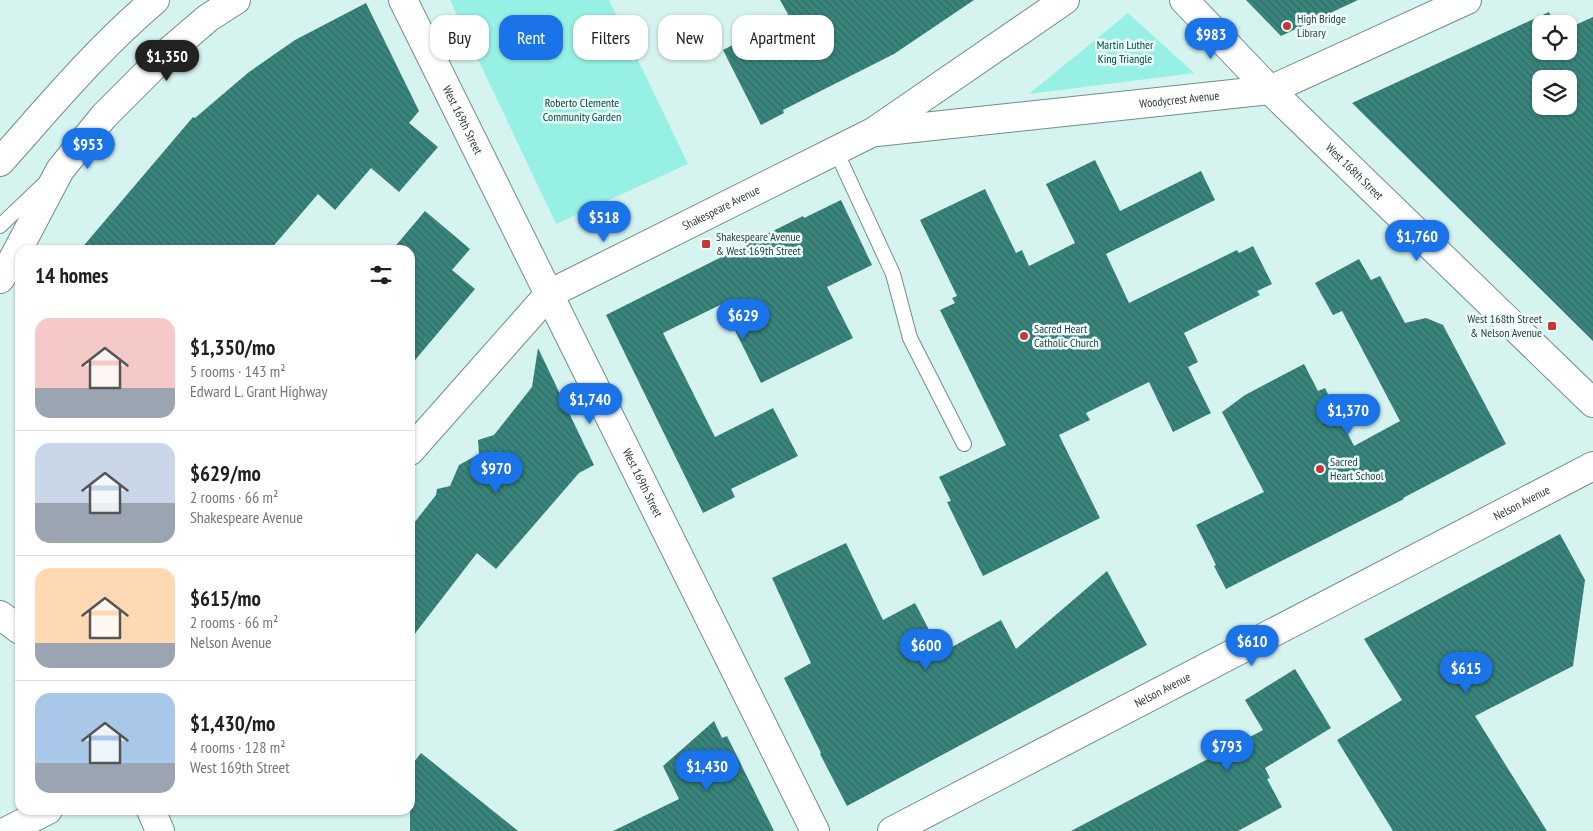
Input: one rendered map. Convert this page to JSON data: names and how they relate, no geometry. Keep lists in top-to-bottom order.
{
  "streets": {
    "street": [
      "Woodycrest Avenue",
      "West 169th Street",
      "West 168th Street",
      "Shakespeare Avenue",
      "Nelson Avenue"
    ]
  },
  "crossings": [
    ["Woodycrest Avenue", "West 168th Street"],
    ["Woodycrest Avenue", "Shakespeare Avenue"],
    ["West 169th Street", "Shakespeare Avenue"]
  ],
  "parks": ["Martin Luther King Triangle", "Roberto Clemente Community Garden"],
  "places": {
    "other": ["High Bridge Library", "Sacred Heart Catholic Church", "Sacred Heart School"],
    "transit": ["Shakespeare Avenue & West 169th Street", "West 168th Street & Nelson Avenue"]
  },
  "page": {
    "chip": [
      "Buy",
      "Rent",
      "Filters",
      "New",
      "Apartment"
    ],
    "price": [
      "$983",
      "$1,350",
      "$953",
      "$518",
      "$1,760",
      "$629",
      "$1,740",
      "$1,370",
      "$970",
      "$610",
      "$600",
      "$615",
      "$793",
      "$1,430"
    ],
    "heading": "14 homes",
    "list": [
      {
        "name": "$1,350/mo",
        "note": "5 rooms · 143 m² · Edward L. Grant Highway"
      },
      {
        "name": "$629/mo",
        "note": "2 rooms · 66 m² · Shakespeare Avenue"
      },
      {
        "name": "$615/mo",
        "note": "2 rooms · 66 m² · Nelson Avenue"
      },
      {
        "name": "$1,430/mo",
        "note": "4 rooms · 128 m² · West 169th Street"
      }
    ]
  }
}
